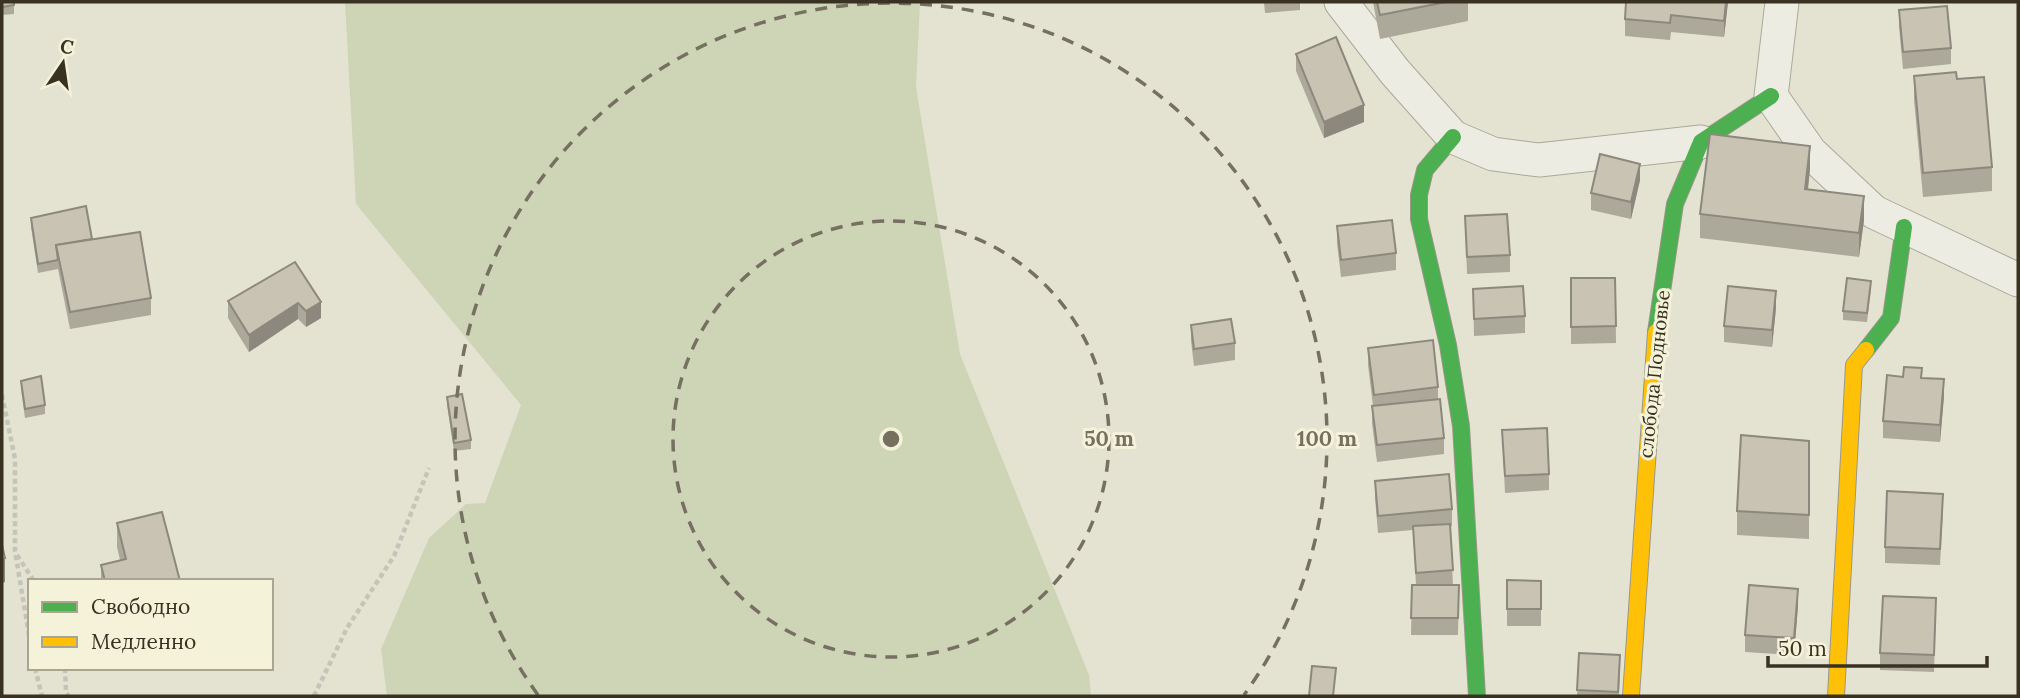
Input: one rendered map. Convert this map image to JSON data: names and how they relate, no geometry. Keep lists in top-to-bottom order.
{
  "streets": {
    "street": ["слобода Подновье"]
  },
  "legend": ["Свободно", "Медленно"],
  "scale_bar": "50 m",
  "north": "top",
  "rings": ["50 m", "100 m"]
}
